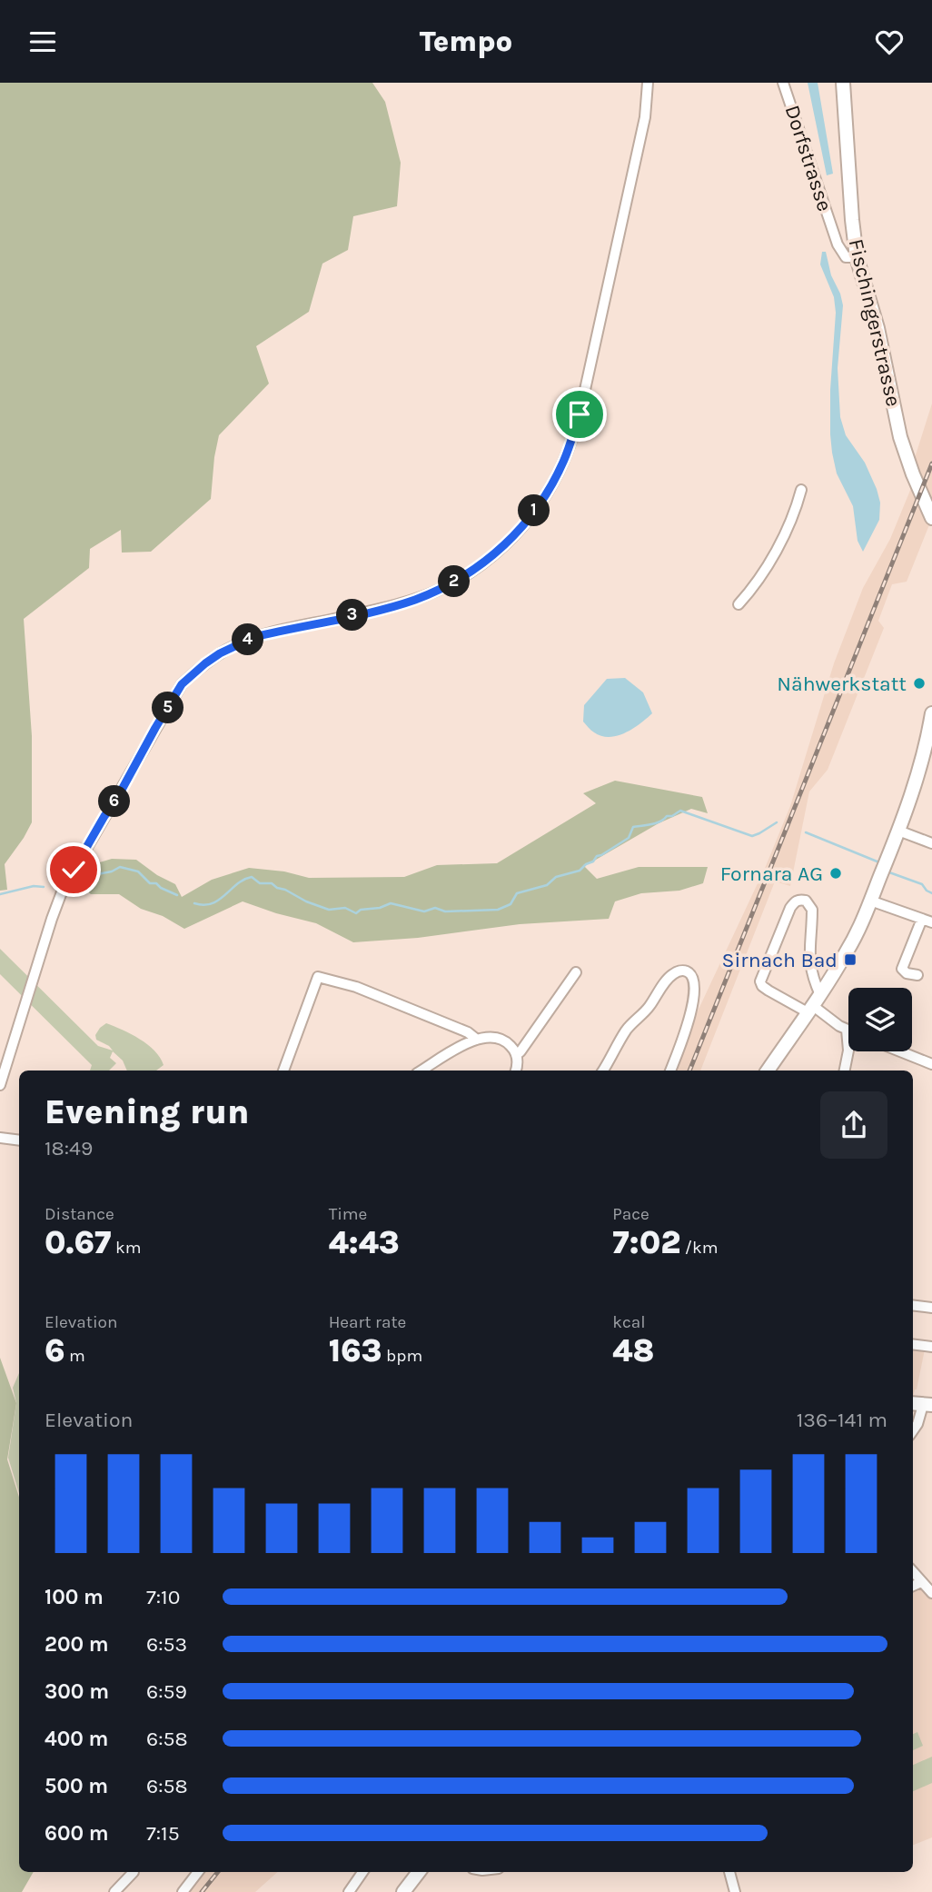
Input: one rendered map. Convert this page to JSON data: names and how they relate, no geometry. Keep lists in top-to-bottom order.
{
  "streets": {
    "main road": ["Fischingerstrasse"],
    "street": ["Dorfstrasse"]
  },
  "crossings": [
    ["Dorfstrasse", "Fischingerstrasse"]
  ],
  "places": {
    "other": ["Nähwerkstatt", "Fornara AG"],
    "transit": ["Sirnach Bad"]
  },
  "page": {
    "header": "Tempo",
    "pins": [
      "1",
      "2",
      "3",
      "4",
      "5",
      "6"
    ],
    "heading": ["Evening run", "18:49"],
    "stats": [
      ["Distance", "0.67 km"],
      ["Time", "4:43"],
      ["Pace", "7:02 /km"],
      ["Elevation", "6 m"],
      ["Heart rate", "163 bpm"],
      ["kcal", "48"]
    ],
    "chart": ["Elevation", "136–141 m"],
    "list": [
      {
        "name": "100 m",
        "note": "7:10"
      },
      {
        "name": "200 m",
        "note": "6:53"
      },
      {
        "name": "300 m",
        "note": "6:59"
      },
      {
        "name": "400 m",
        "note": "6:58"
      },
      {
        "name": "500 m",
        "note": "6:58"
      },
      {
        "name": "600 m",
        "note": "7:15"
      }
    ]
  }
}
